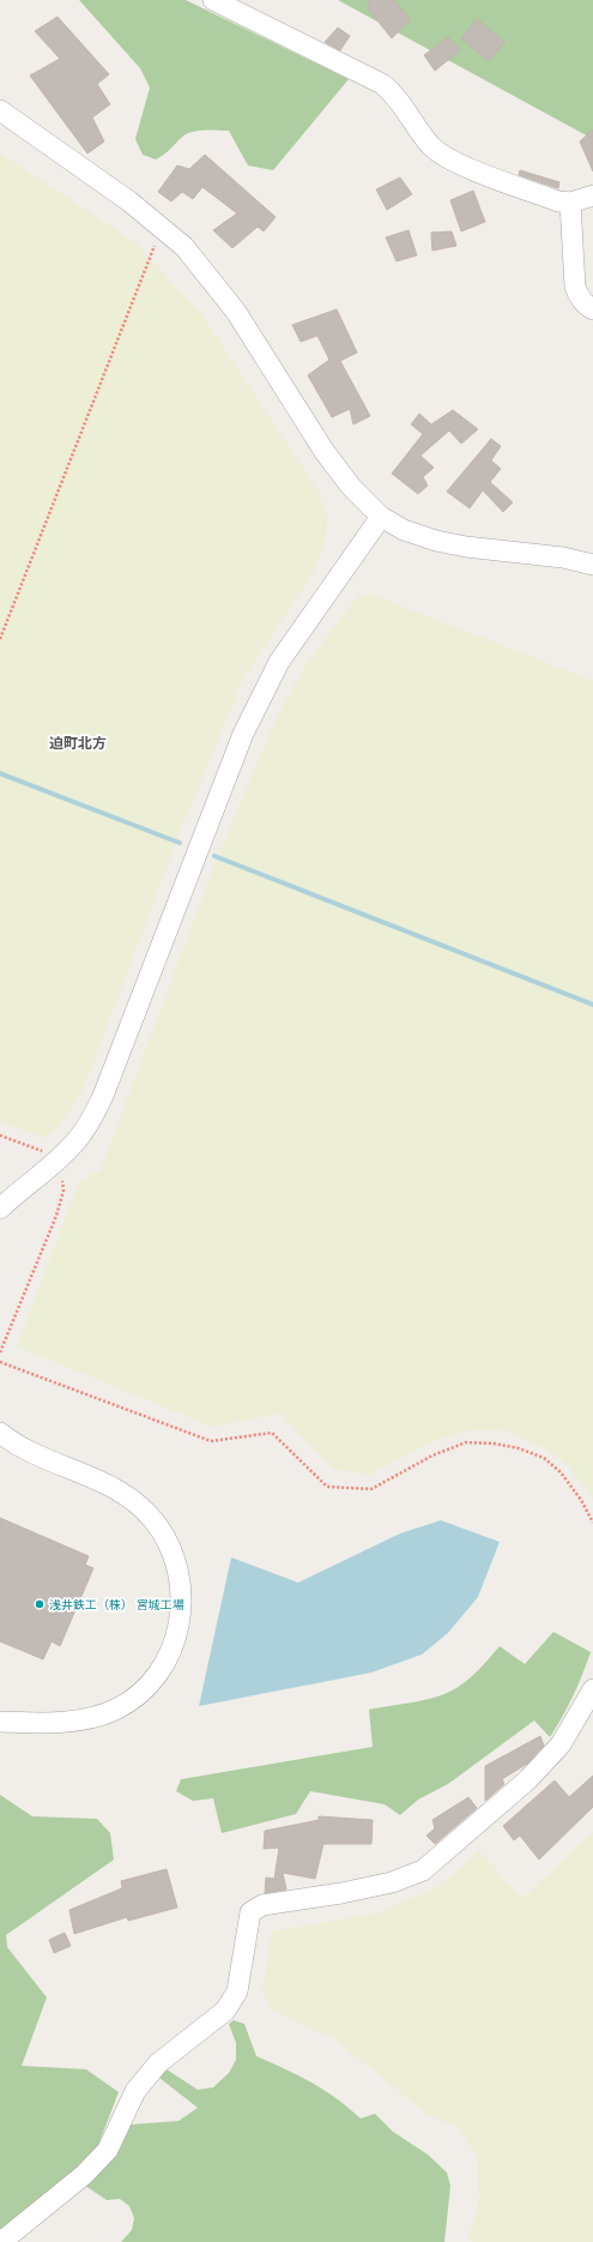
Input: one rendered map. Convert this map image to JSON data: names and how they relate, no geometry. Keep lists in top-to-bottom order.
{
  "districts": ["迫町北方"],
  "places": ["浅井鉄工（株） 宮城工場"]
}
